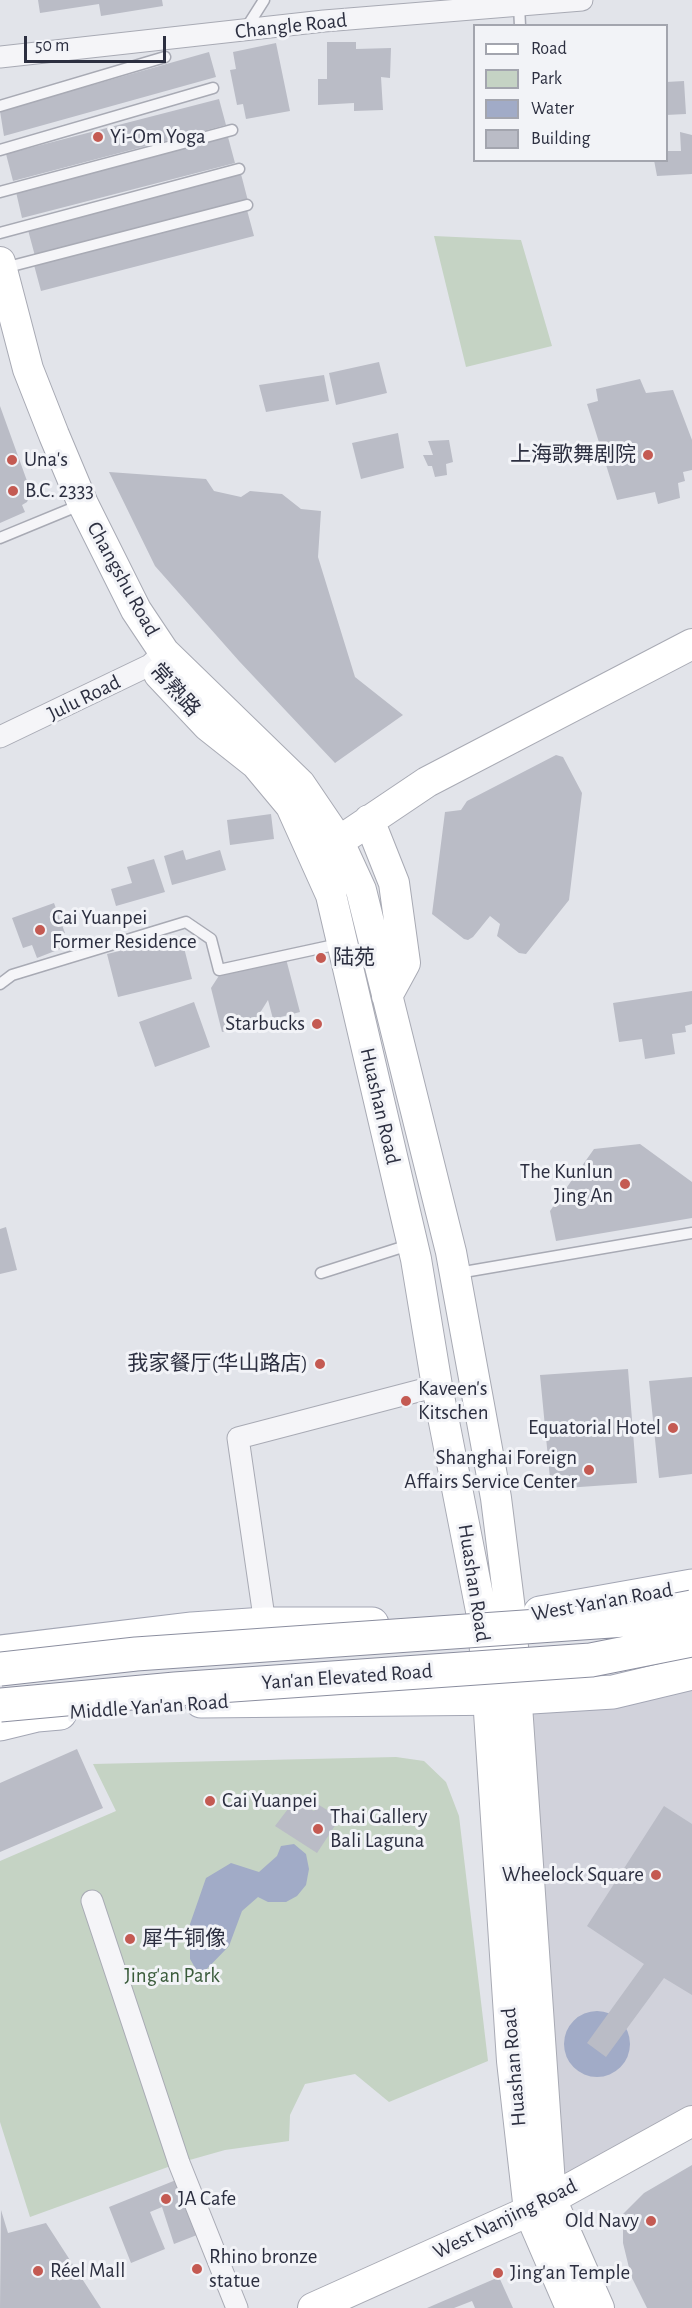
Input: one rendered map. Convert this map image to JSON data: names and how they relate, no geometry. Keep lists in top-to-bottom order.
{
  "streets": {
    "main road": [
      "Changshu Road",
      "常熟路",
      "Huashan Road",
      "West Yan'an Road",
      "Yan'an Elevated Road",
      "Middle Yan'an Road",
      "West Nanjing Road"
    ],
    "street": ["Changle Road", "Julu Road"]
  },
  "crossings": [
    ["Changshu Road", "常熟路"],
    ["Changshu Road", "Julu Road"],
    ["Changshu Road", "Huashan Road"],
    ["常熟路", "Julu Road"],
    ["常熟路", "Huashan Road"],
    ["Huashan Road", "West Yan'an Road"],
    ["Huashan Road", "Middle Yan'an Road"],
    ["Huashan Road", "West Nanjing Road"]
  ],
  "parks": ["Jing'an Park"],
  "places": [
    "Yi-Om Yoga",
    "上海歌舞剧院",
    "Una's",
    "B.C. 2333",
    "Cai Yuanpei Former Residence",
    "陆苑",
    "Starbucks",
    "The Kunlun Jing An",
    "我家餐厅(华山路店)",
    "Kaveen's Kitschen",
    "Equatorial Hotel",
    "Shanghai Foreign Affairs Service Center",
    "Cai Yuanpei",
    "Thai Gallery Bali Laguna",
    "Wheelock Square",
    "犀牛铜像",
    "JA Cafe",
    "Old Navy",
    "Rhino bronze statue",
    "Réel Mall",
    "Jing'an Temple"
  ],
  "legend": [
    "Road",
    "Park",
    "Water",
    "Building"
  ],
  "scale_bar": "50 m"
}
